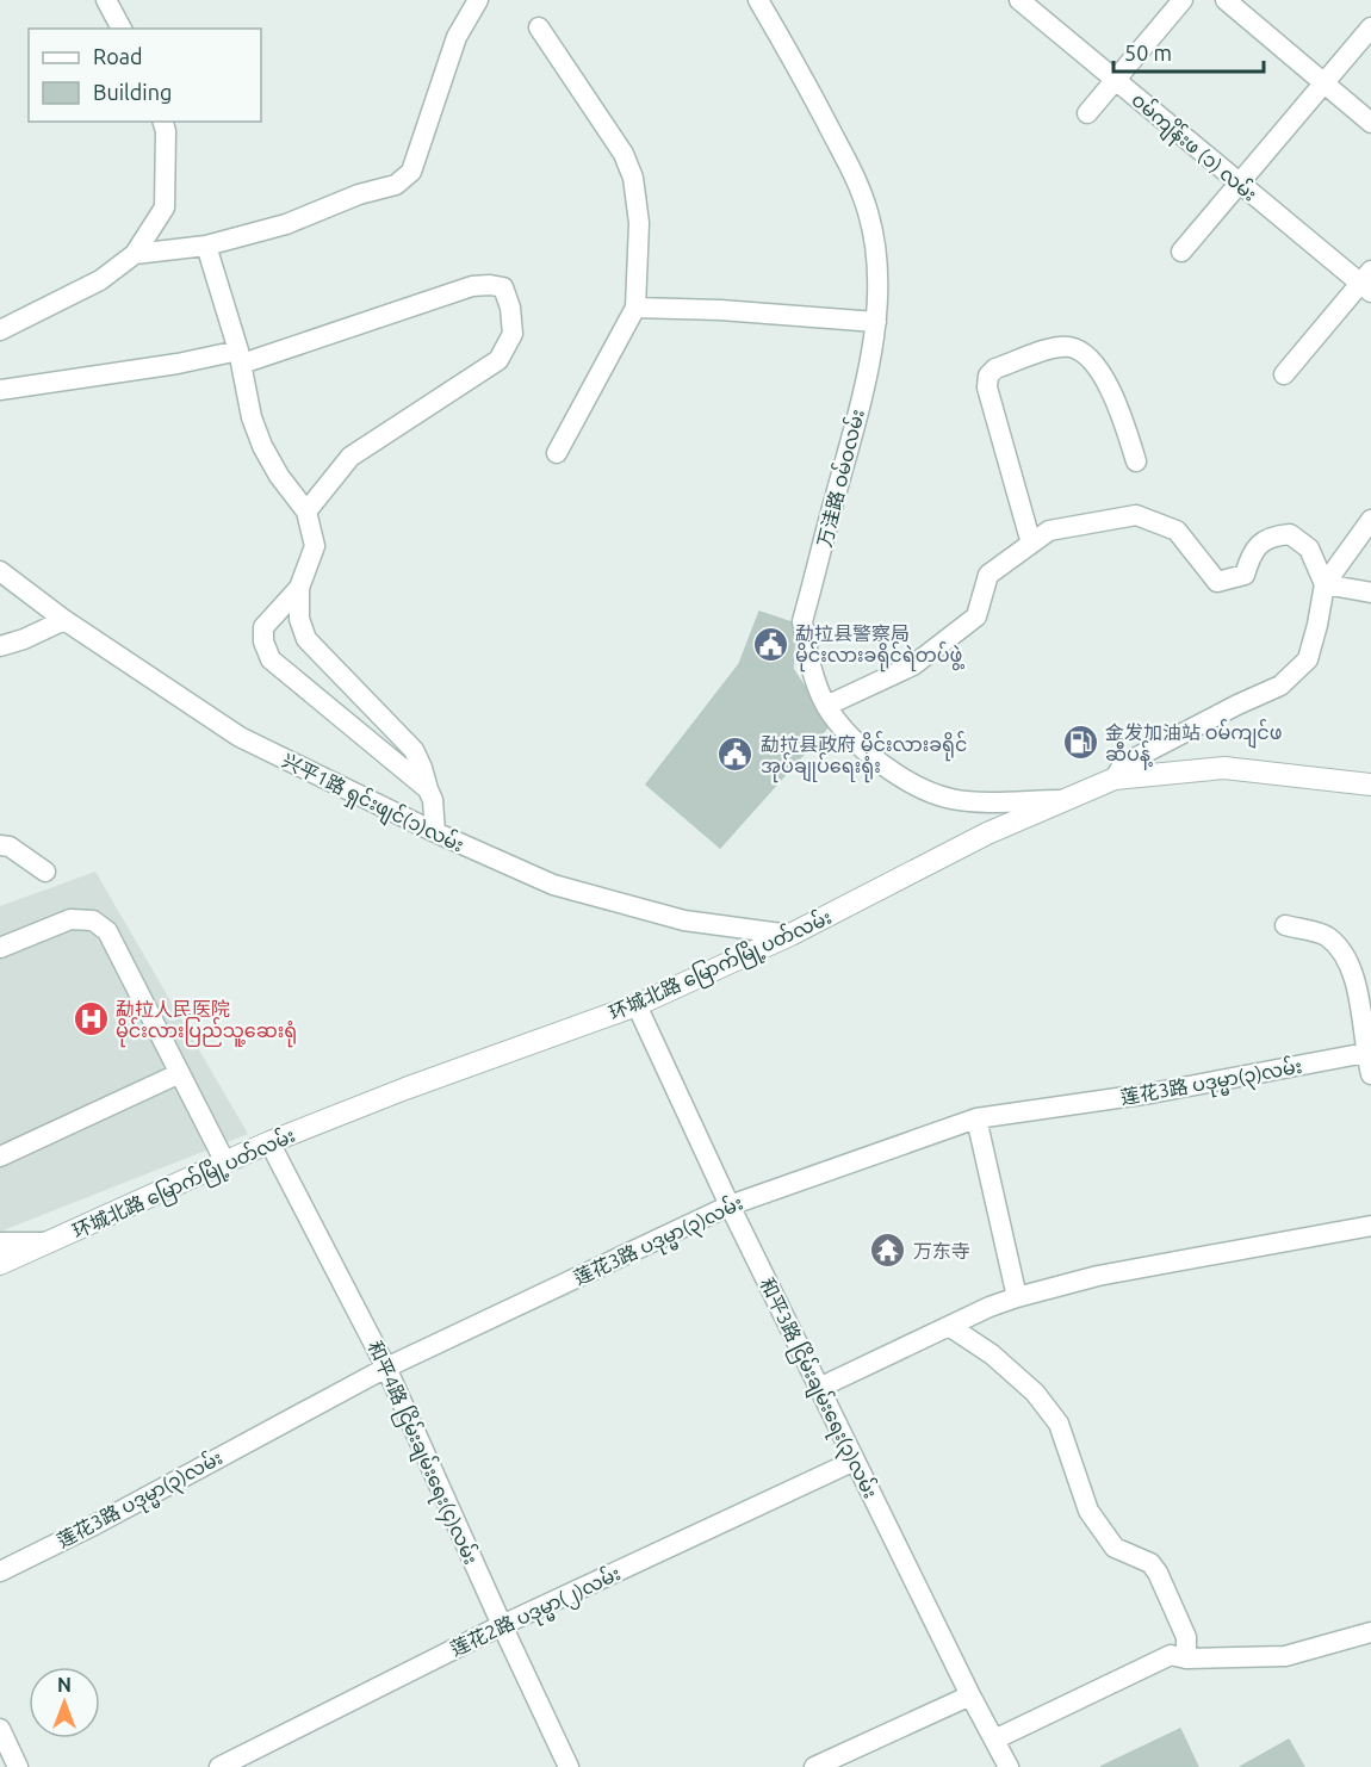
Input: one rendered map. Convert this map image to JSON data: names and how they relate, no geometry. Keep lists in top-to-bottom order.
{
  "streets": {
    "street": [
      "ဝမ်ကျိန်းဖ (၁) လမ်း",
      "万洼路 ဝမ်ဝလမ်း",
      "兴平1路 ရှင်းဖျင်(၁)လမ်း",
      "环城北路 မြောက်မြို့ပတ်လမ်း",
      "莲花3路 ပဒုမ္မာ(၃)လမ်း",
      "和平3路 ငြိမ်းချမ်းရေး(၃)လမ်း",
      "和平4路 ငြိမ်းချမ်းရေး(၄)လမ်း",
      "莲花2路 ပဒုမ္မာ(၂)လမ်း"
    ]
  },
  "crossings": [
    ["万洼路 ဝမ်ဝလမ်း", "环城北路 မြောက်မြို့ပတ်လမ်း"],
    ["兴平1路 ရှင်းဖျင်(၁)လမ်း", "环城北路 မြောက်မြို့ပတ်လမ်း"],
    ["环城北路 မြောက်မြို့ပတ်လမ်း", "和平3路 ငြိမ်းချမ်းရေး(၃)လမ်း"],
    ["环城北路 မြောက်မြို့ပတ်လမ်း", "和平4路 ငြိမ်းချမ်းရေး(၄)လမ်း"],
    ["莲花3路 ပဒုမ္မာ(၃)လမ်း", "和平3路 ငြိမ်းချမ်းရေး(၃)လမ်း"],
    ["莲花3路 ပဒုမ္မာ(၃)လမ်း", "和平4路 ငြိမ်းချမ်းရေး(၄)လမ်း"],
    ["和平3路 ငြိမ်းချမ်းရေး(၃)လမ်း", "莲花2路 ပဒုမ္မာ(၂)လမ်း"],
    ["和平4路 ငြိမ်းချမ်းရေး(၄)လမ်း", "莲花2路 ပဒုမ္မာ(၂)လမ်း"]
  ],
  "places": {
    "public building": ["勐拉县警察局 မိုင်းလားခရိုင်ရဲတပ်ဖွဲ့", "勐拉县政府 မိုင်းလားခရိုင် အုပ်ချုပ်ရေးရုံး"],
    "fuel station": ["金发加油站 ဝမ်ကျင်ဖ ဆီပန့်"],
    "hospital": ["勐拉人民医院 မိုင်းလားပြည်သူ့ဆေးရုံ"],
    "temple": ["万东寺"]
  },
  "legend": ["Road", "Building"],
  "scale_bar": "50 m",
  "north": "top"
}
